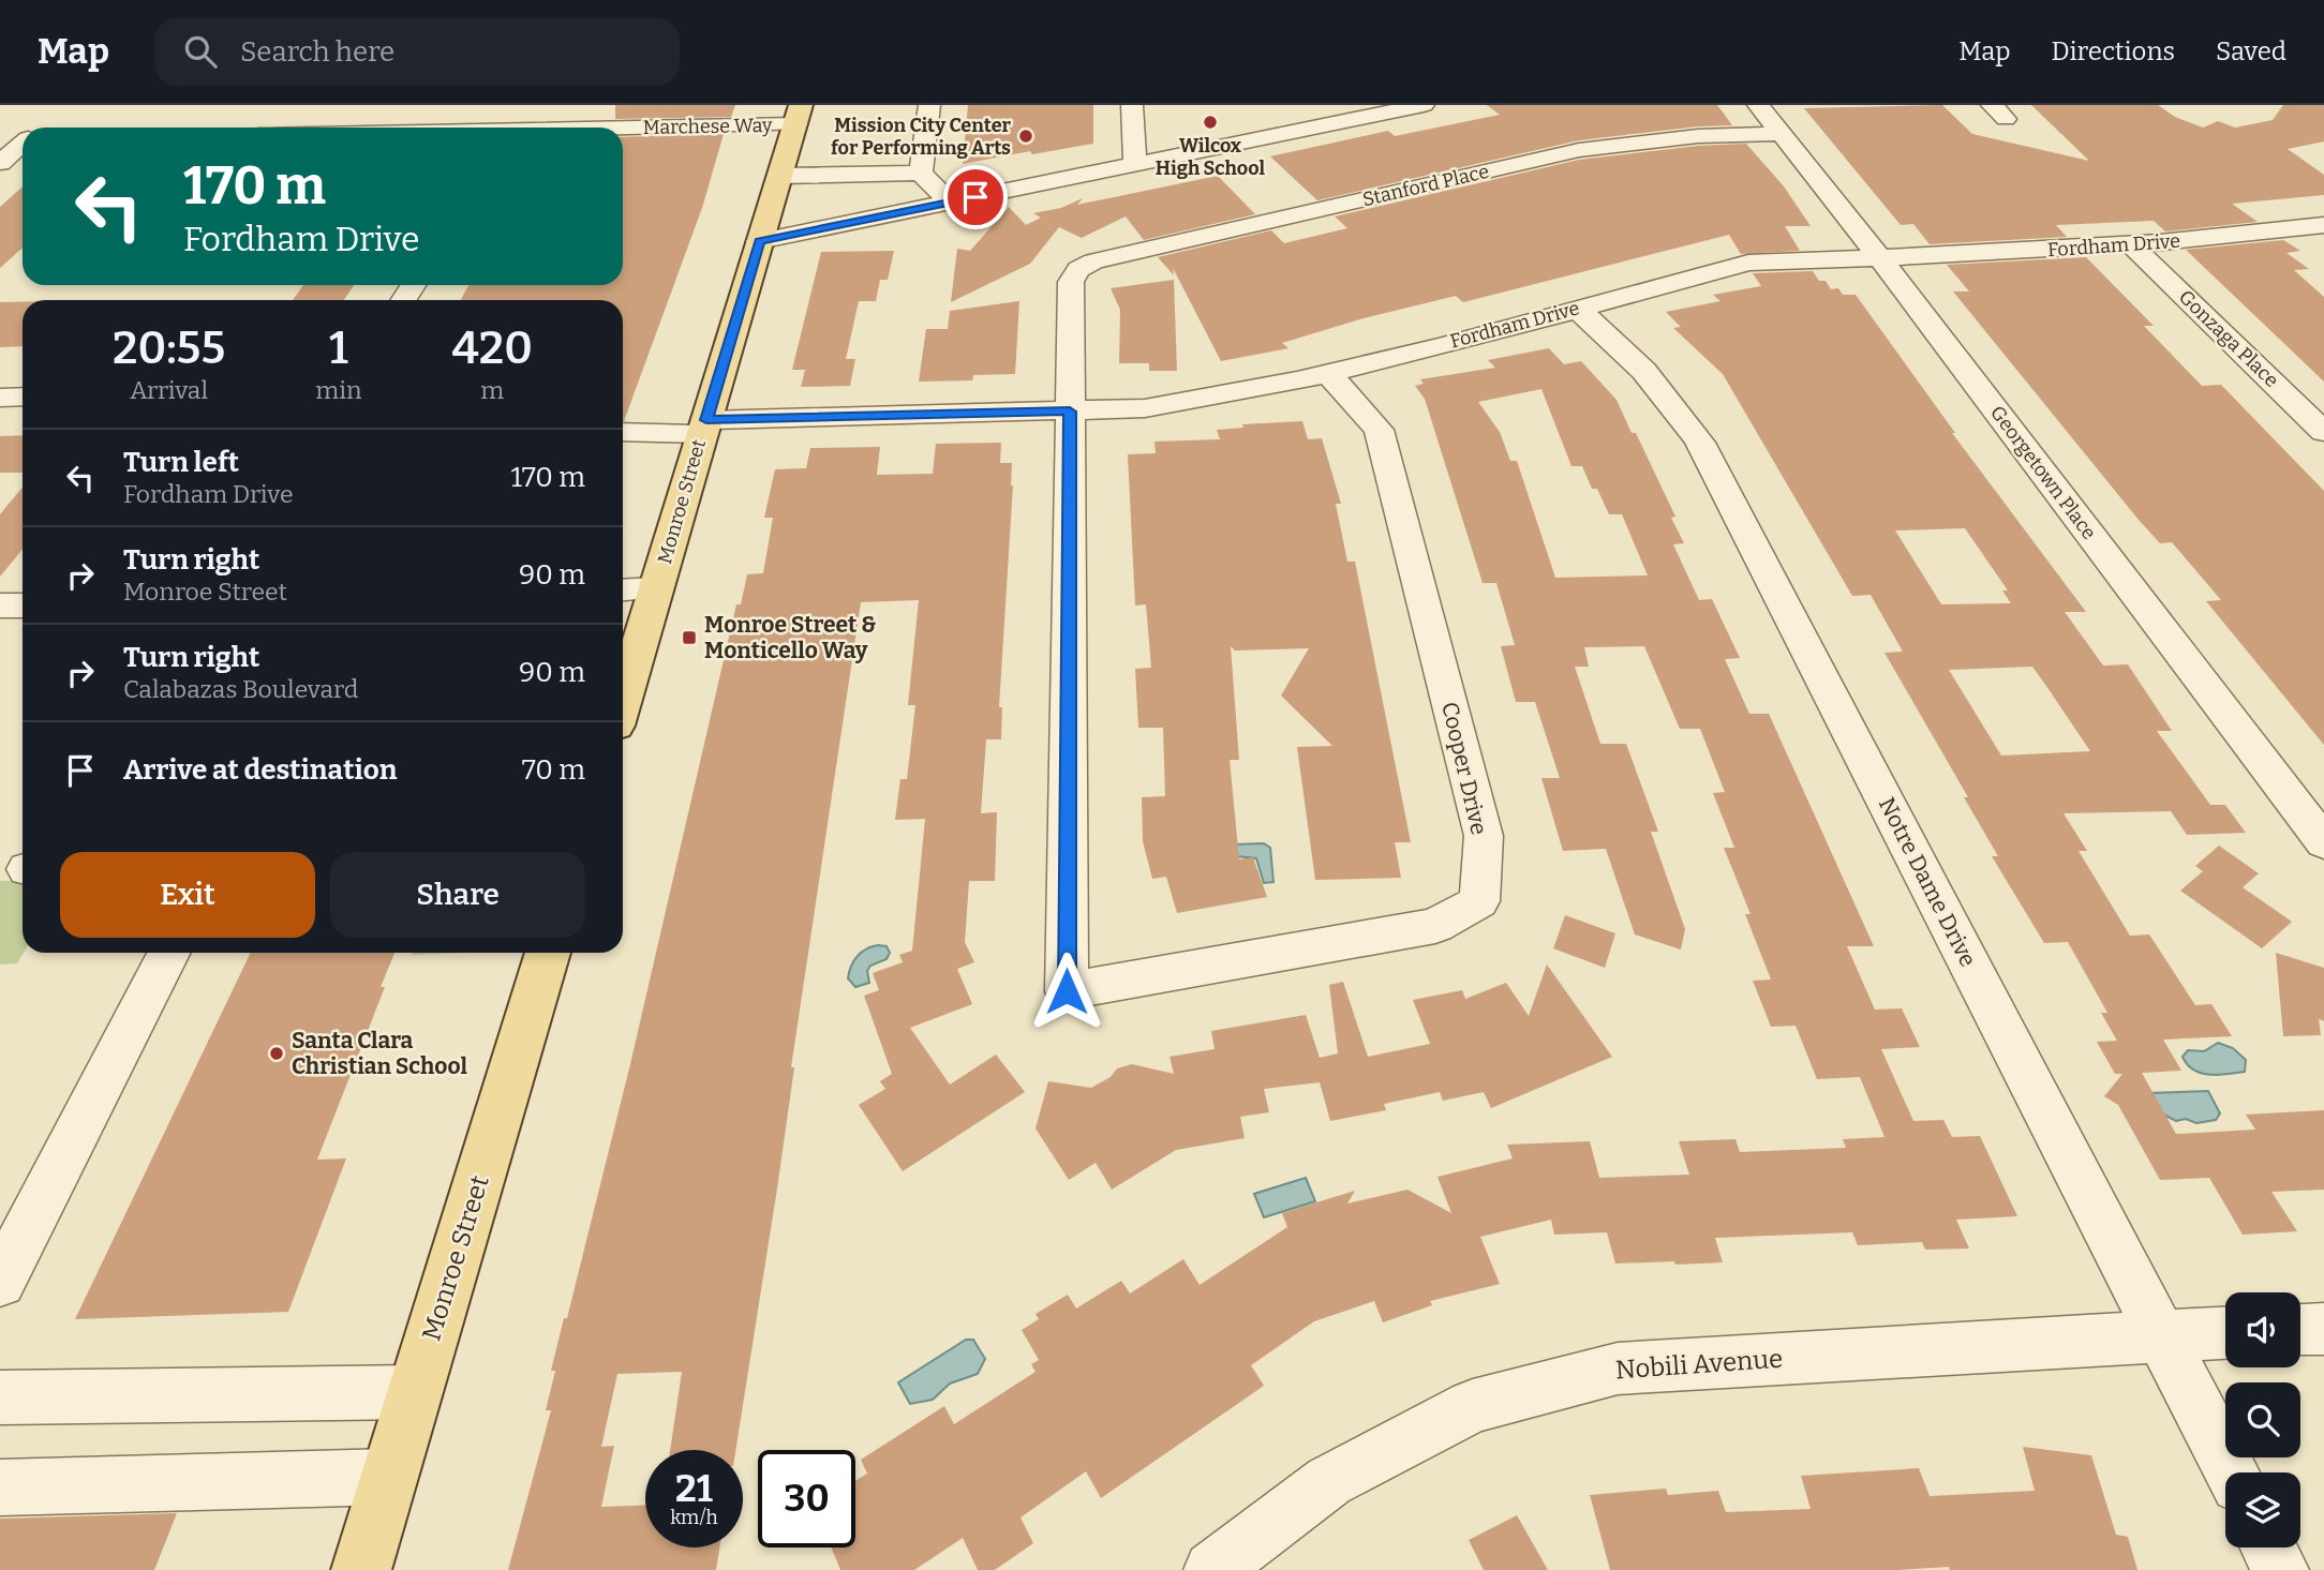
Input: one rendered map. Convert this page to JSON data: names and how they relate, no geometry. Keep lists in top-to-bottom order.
{
  "streets": {
    "main road": ["Monroe Street"],
    "street": [
      "Marchese Way",
      "Stanford Place",
      "Fordham Drive",
      "Gonzaga Place",
      "Georgetown Place",
      "Cooper Drive",
      "Notre Dame Drive",
      "Nobili Avenue"
    ]
  },
  "crossings": [
    ["Marchese Way", "Monroe Street"],
    ["Stanford Place", "Fordham Drive"],
    ["Stanford Place", "Georgetown Place"],
    ["Stanford Place", "Cooper Drive"],
    ["Fordham Drive", "Gonzaga Place"],
    ["Fordham Drive", "Georgetown Place"],
    ["Fordham Drive", "Monroe Street"],
    ["Fordham Drive", "Cooper Drive"],
    ["Fordham Drive", "Notre Dame Drive"],
    ["Notre Dame Drive", "Nobili Avenue"]
  ],
  "places": {
    "other": ["Wilcox High School", "Mission City Center for Performing Arts", "Santa Clara Christian School"],
    "transit": ["Monroe Street & Monticello Way"]
  },
  "page": {
    "header": "Map",
    "search": "Search here",
    "nav": ["Map", "Directions", "Saved"],
    "turn": ["170 m", "Fordham Drive"],
    "eta": [
      "20:55",
      "Arrival",
      "1",
      "min",
      "420",
      "m"
    ],
    "list": [
      {
        "name": "Turn left",
        "note": "Fordham Drive",
        "value": "170 m"
      },
      {
        "name": "Turn right",
        "note": "Monroe Street",
        "value": "90 m"
      },
      {
        "name": "Turn right",
        "note": "Calabazas Boulevard",
        "value": "90 m"
      },
      {
        "name": "Arrive at destination",
        "value": "70 m"
      }
    ],
    "buttons": ["Exit", "Share"],
    "speed": "21 km/h",
    "limit": "30"
  }
}
